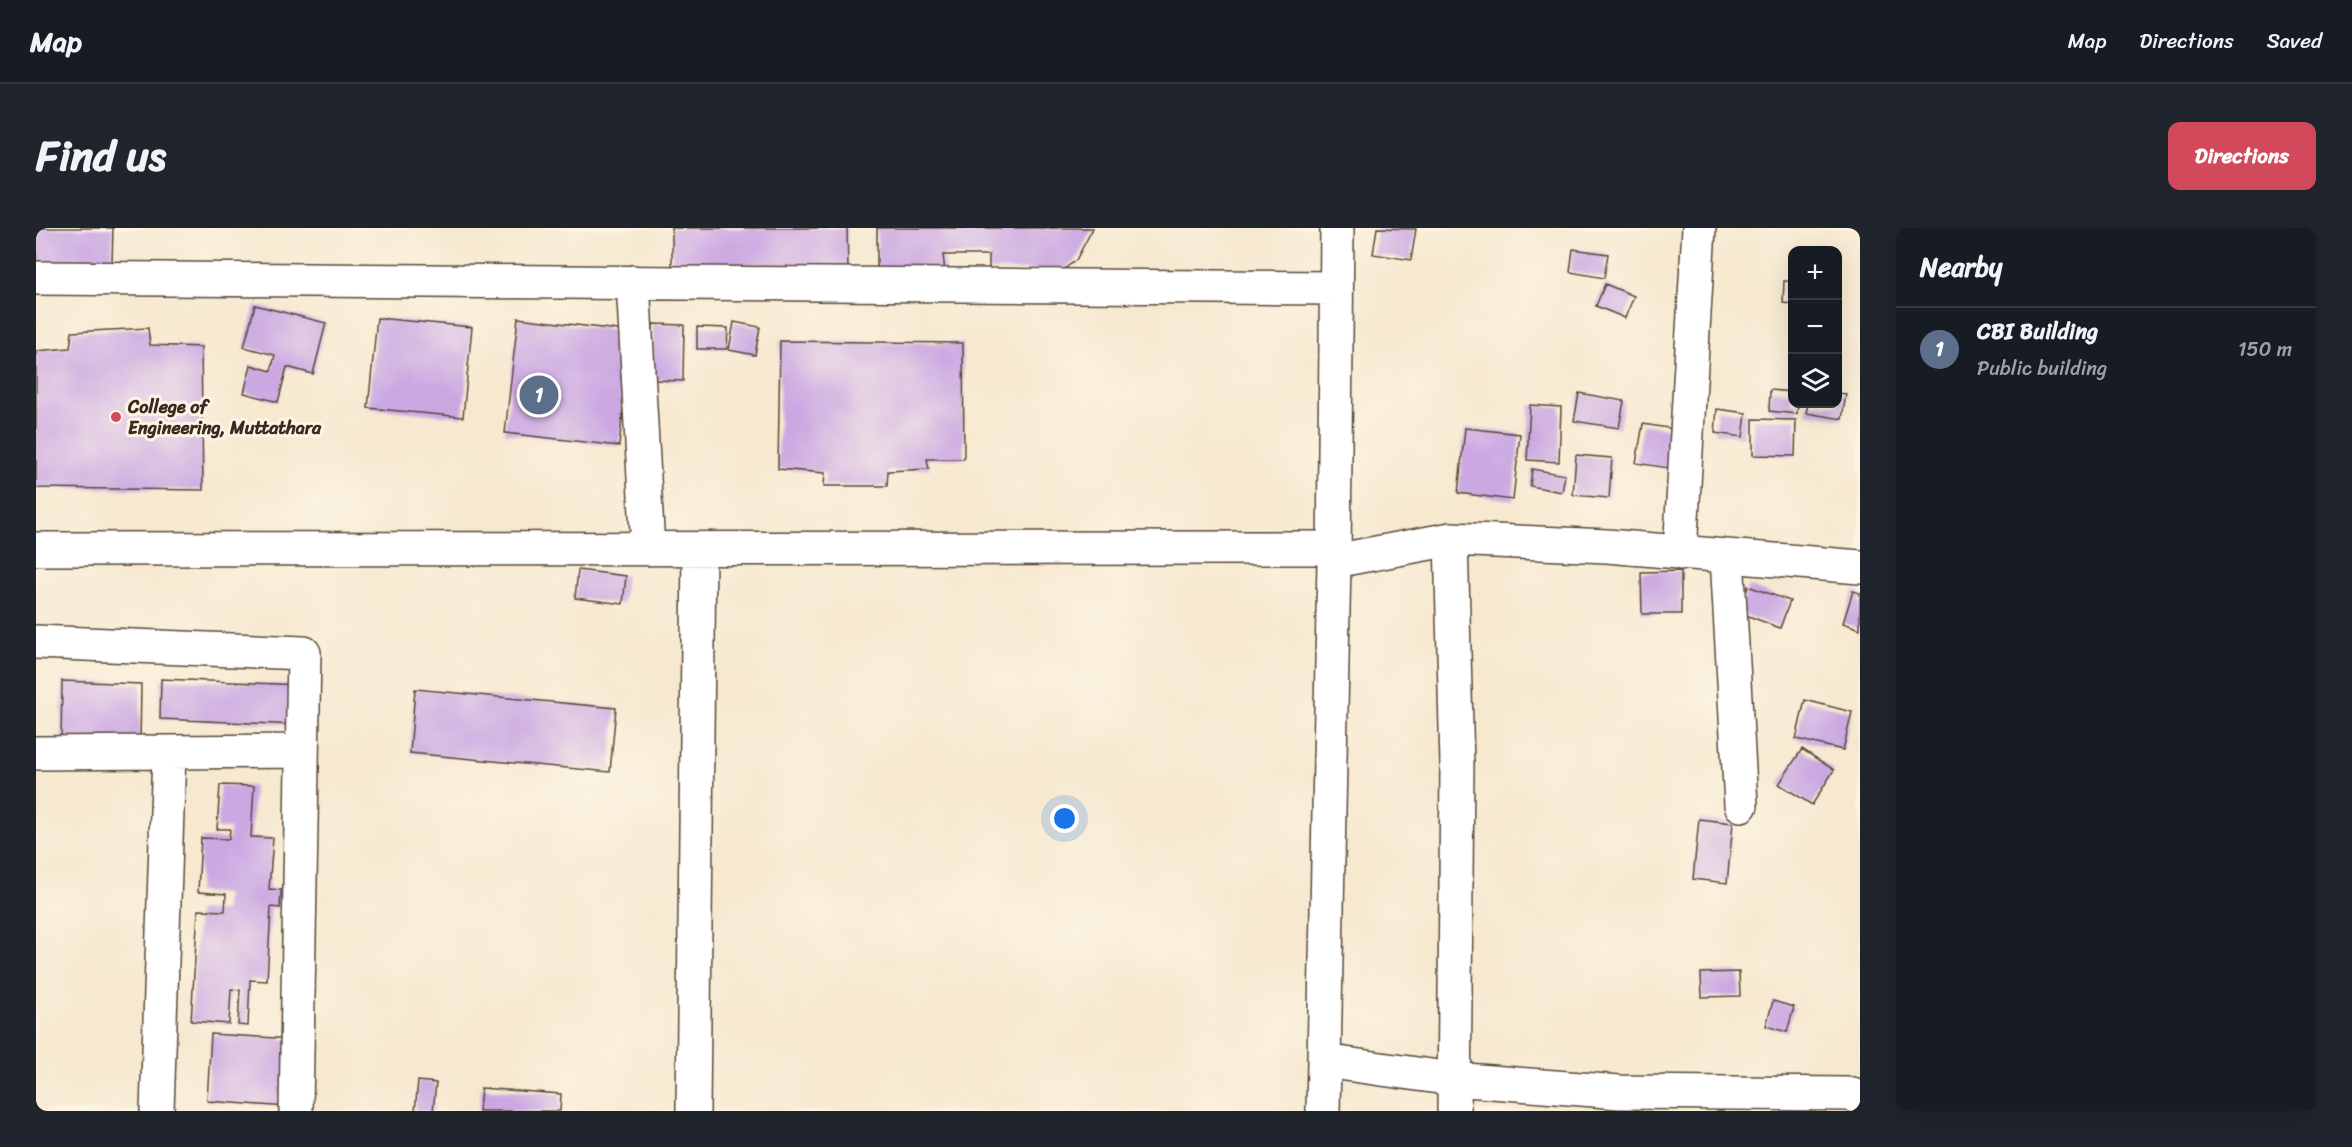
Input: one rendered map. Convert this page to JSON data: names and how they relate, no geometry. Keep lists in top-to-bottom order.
{
  "places": ["College of Engineering, Muttathara"],
  "page": {
    "header": "Map",
    "nav": ["Map", "Directions", "Saved"],
    "title": "Find us",
    "buttons": "Directions",
    "heading": "Nearby",
    "map_buttons": ["+", "−"],
    "list": [
      {
        "mark": "1",
        "name": "CBI Building",
        "note": "Public building",
        "value": "150 m"
      }
    ],
    "pins": "1"
  }
}
